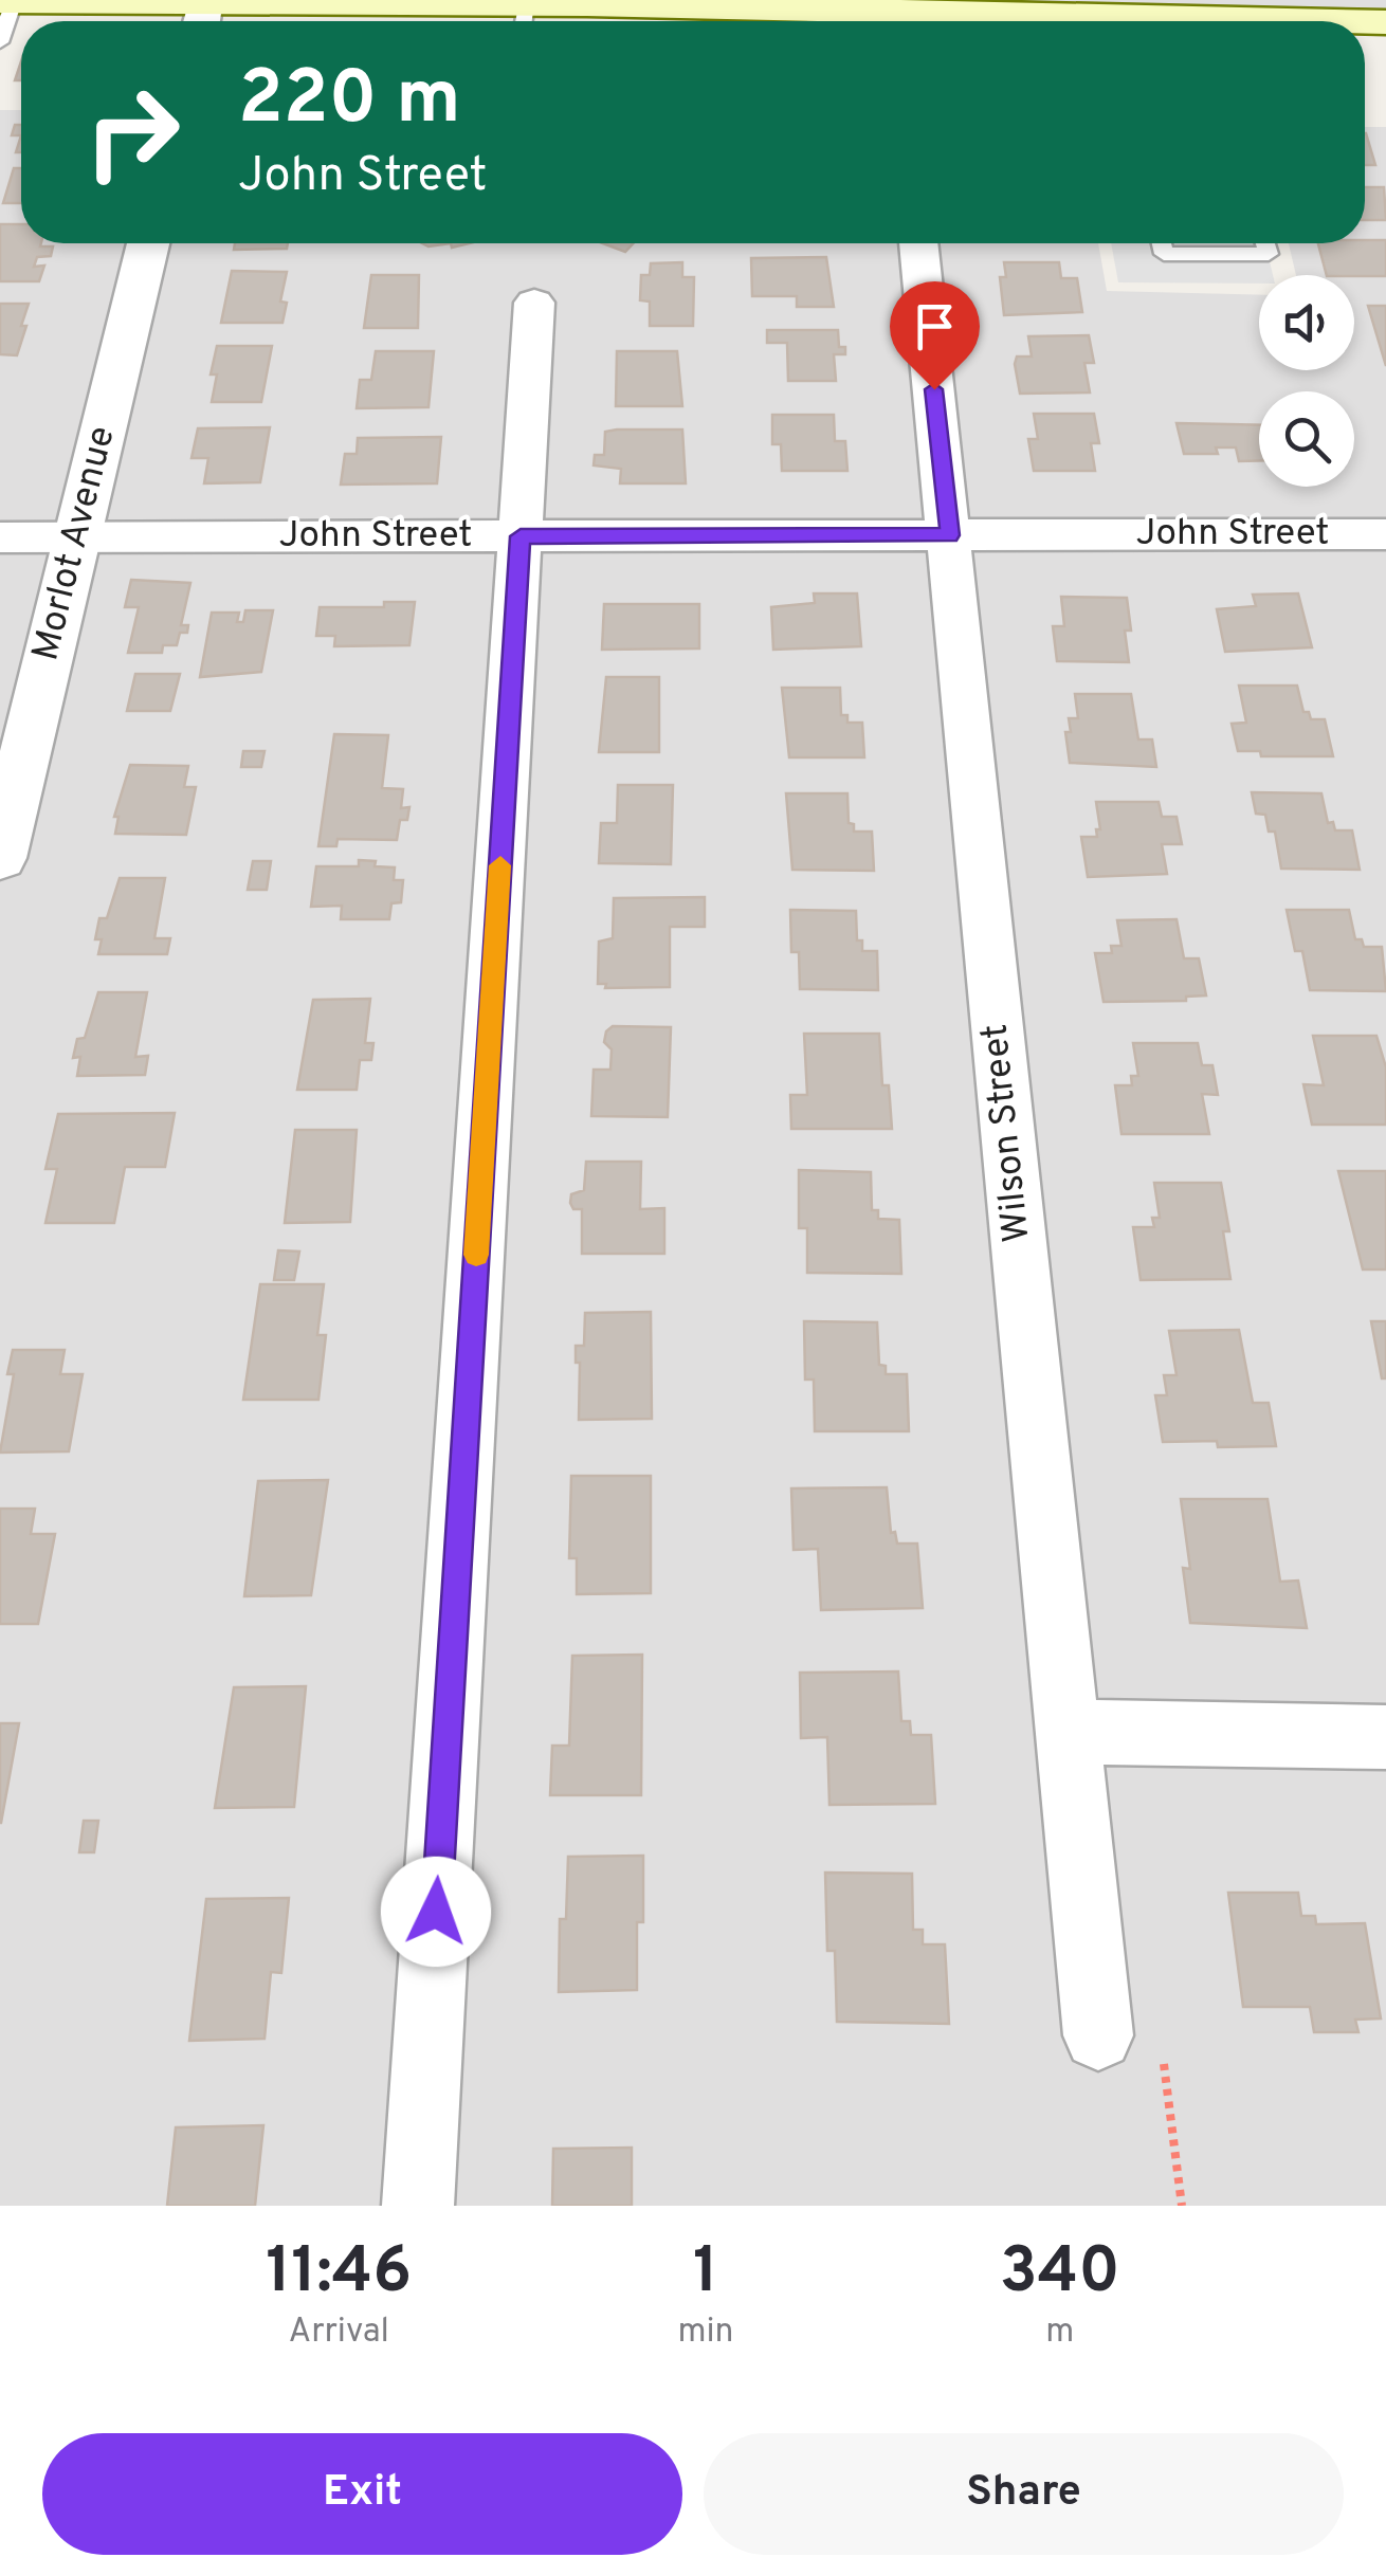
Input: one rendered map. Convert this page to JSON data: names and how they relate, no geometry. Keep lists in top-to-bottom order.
{
  "streets": {
    "street": ["John Street", "Morlot Avenue", "Wilson Street"]
  },
  "crossings": [
    ["John Street", "Morlot Avenue"],
    ["John Street", "Wilson Street"]
  ],
  "page": {
    "turn": ["220 m", "John Street"],
    "eta": [
      "11:46",
      "Arrival",
      "1",
      "min",
      "340",
      "m"
    ],
    "buttons": ["Exit", "Share"]
  }
}
